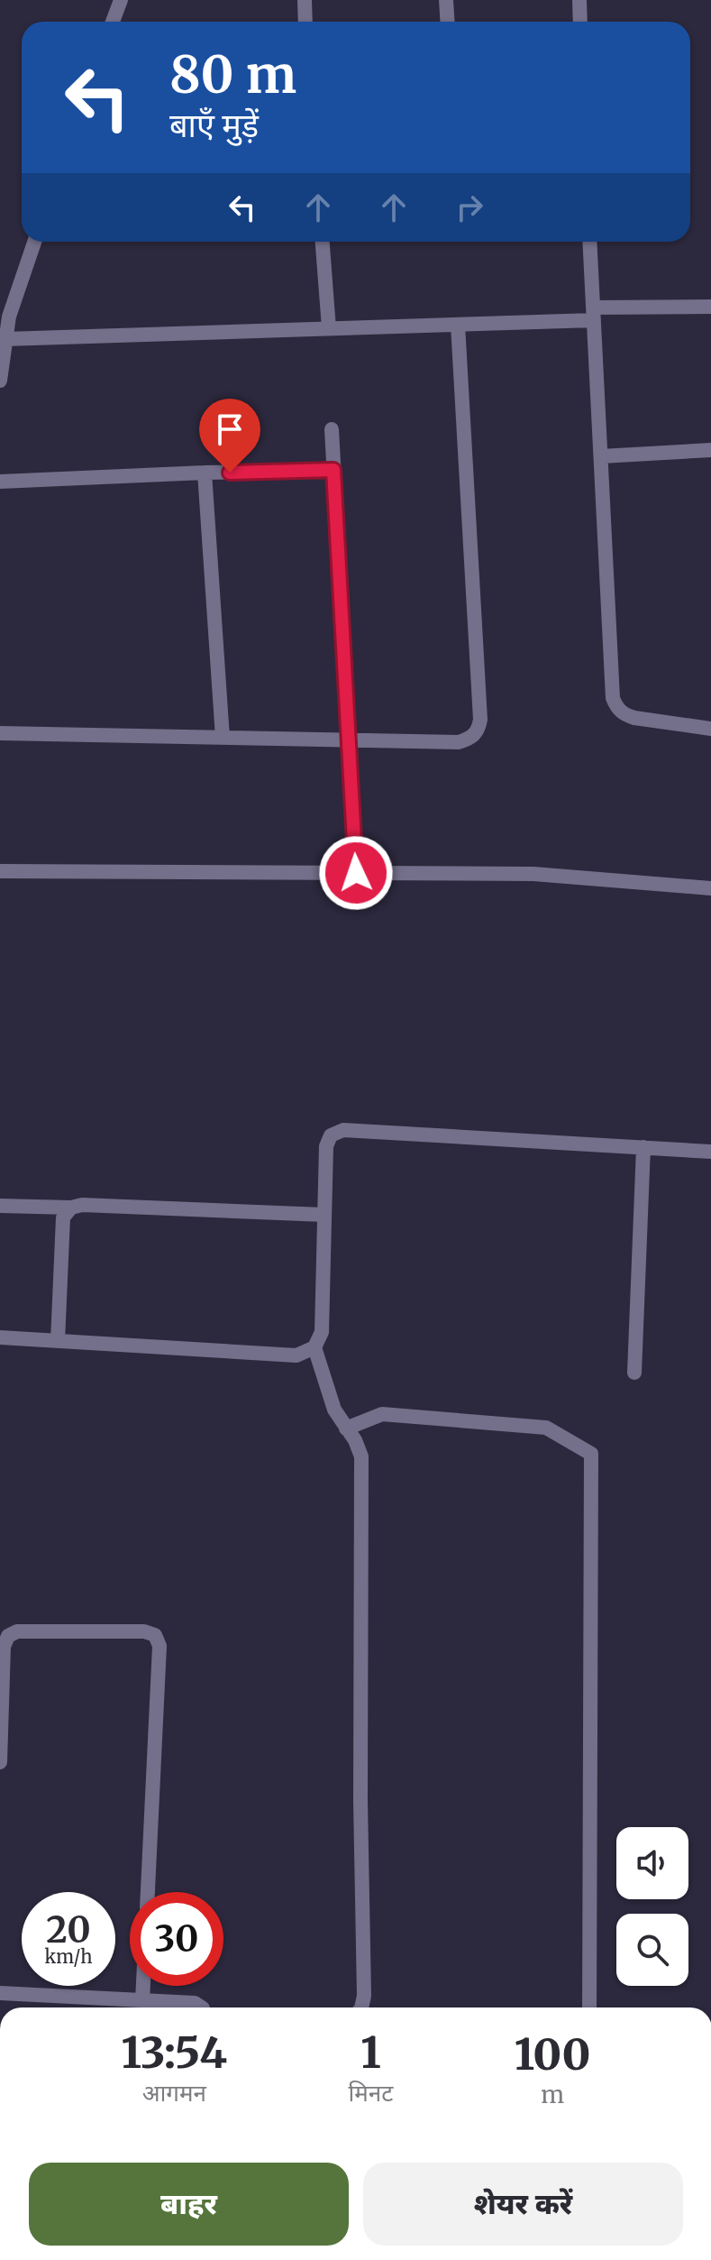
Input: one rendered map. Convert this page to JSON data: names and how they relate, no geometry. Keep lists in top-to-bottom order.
{
  "page": {
    "turn": ["80 m", "बाएँ मुड़ें"],
    "speed": "20 km/h",
    "limit": "30",
    "eta": [
      "13:54",
      "आगमन",
      "1",
      "मिनट",
      "100",
      "m"
    ],
    "buttons": ["बाहर", "शेयर करें"]
  }
}
